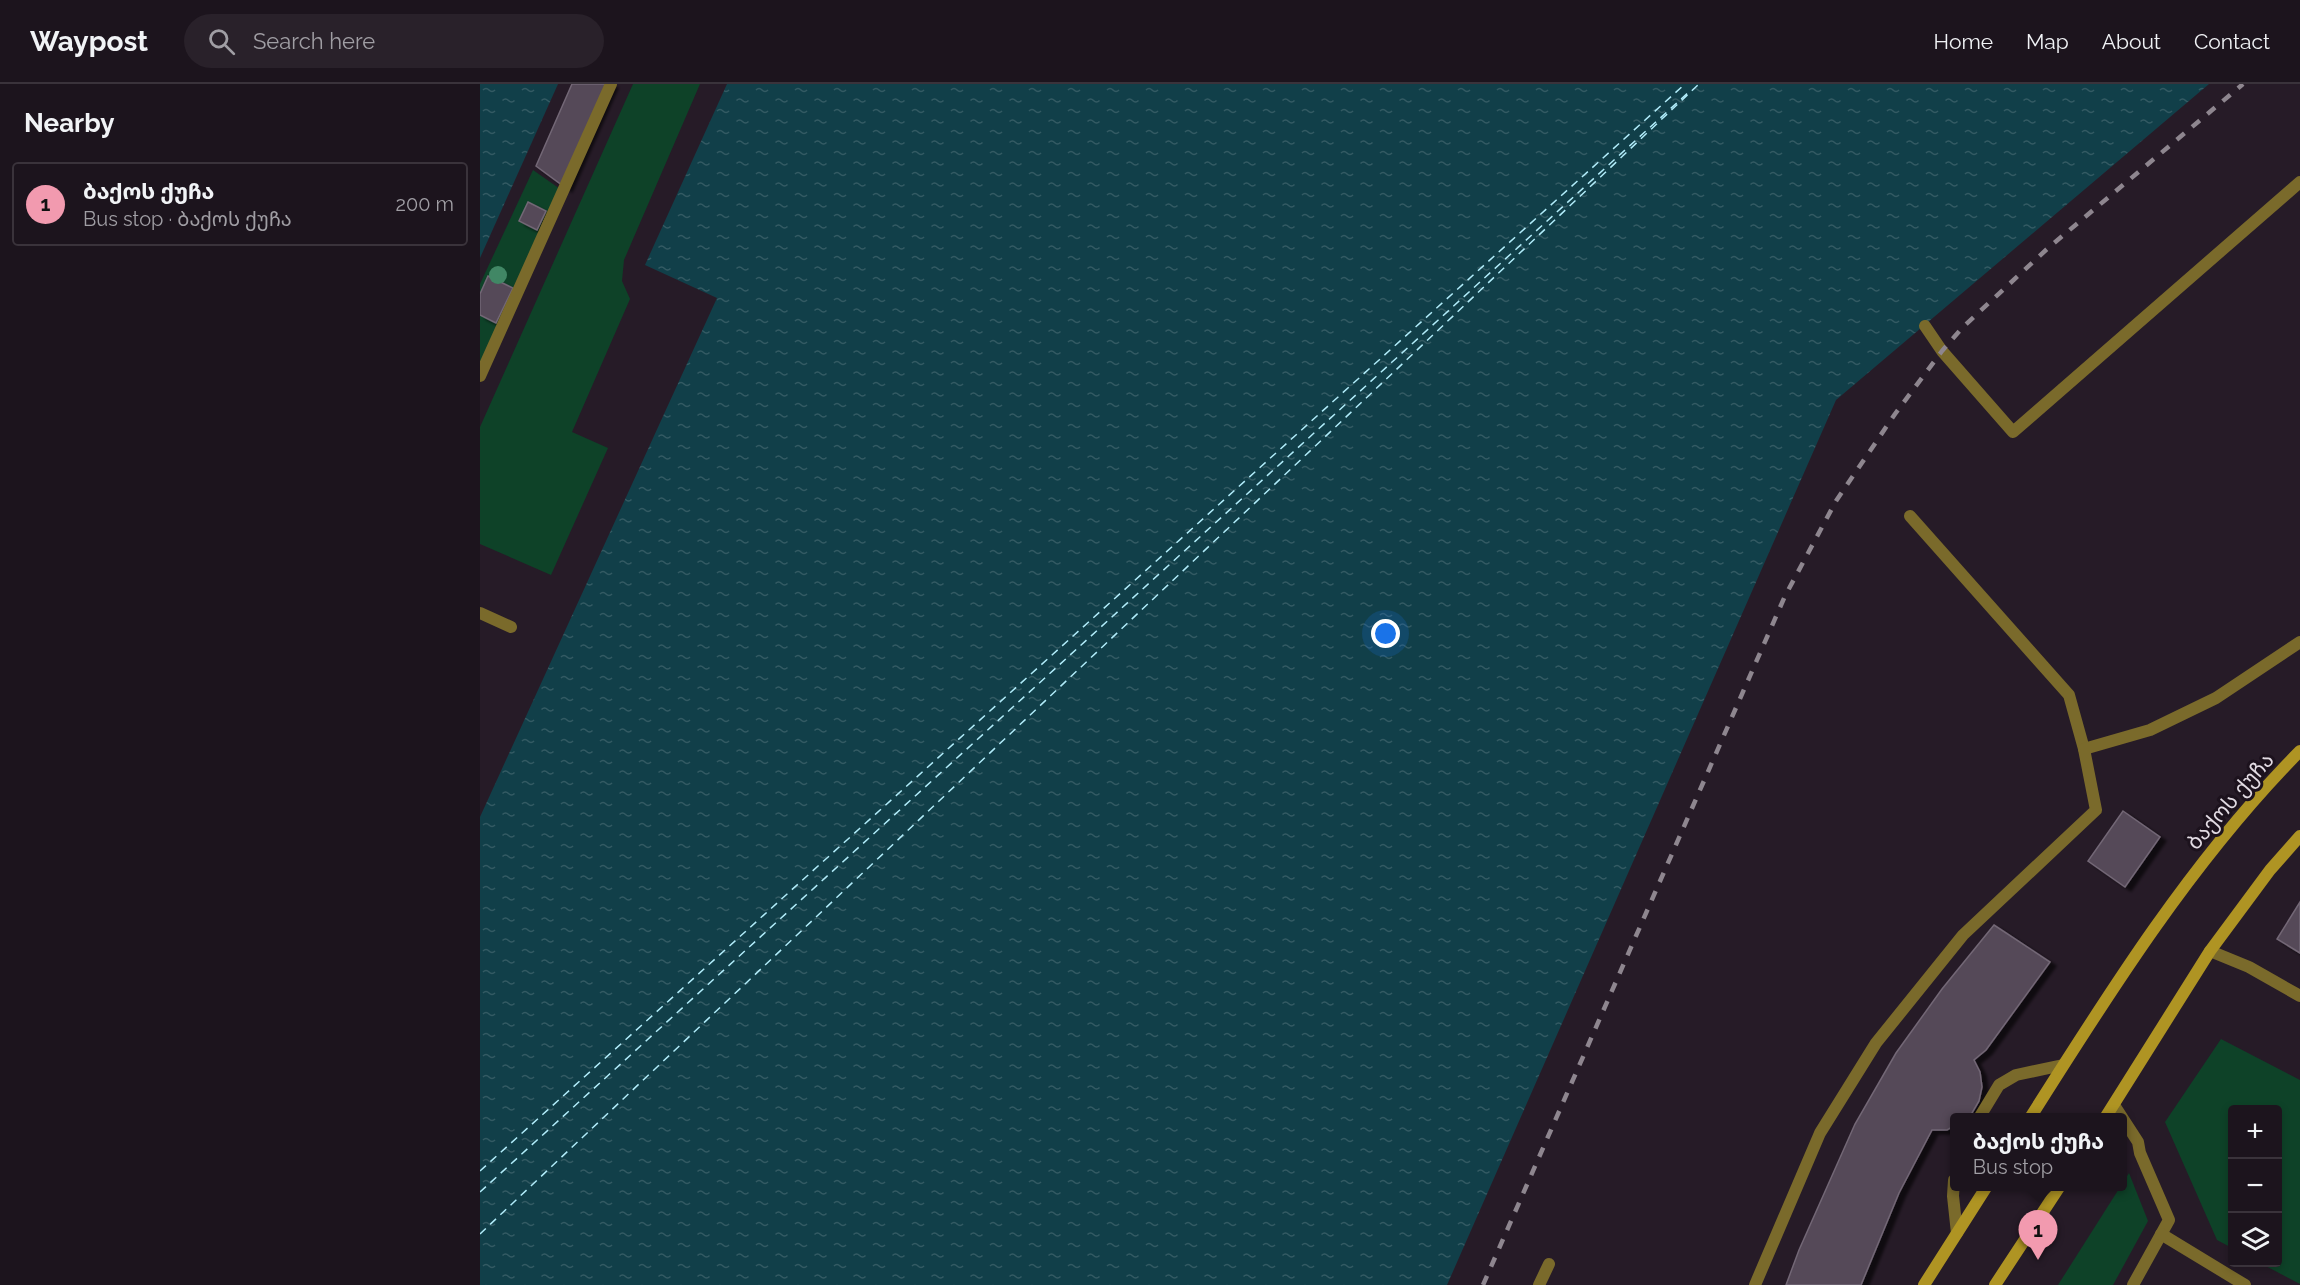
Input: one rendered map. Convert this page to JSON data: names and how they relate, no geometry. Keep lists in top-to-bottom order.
{
  "streets": {
    "main road": ["ბაქოს ქუჩა"]
  },
  "page": {
    "header": "Waypost",
    "search": "Search here",
    "nav": [
      "Home",
      "Map",
      "About",
      "Contact"
    ],
    "heading": "Nearby",
    "list": [
      {
        "mark": "1",
        "name": "ბაქოს ქუჩა",
        "note": "Bus stop · ბაქოს ქუჩა",
        "value": "200 m"
      }
    ],
    "map_buttons": ["+", "−"],
    "popup": ["ბაქოს ქუჩა", "Bus stop"],
    "pins": "1"
  }
}
